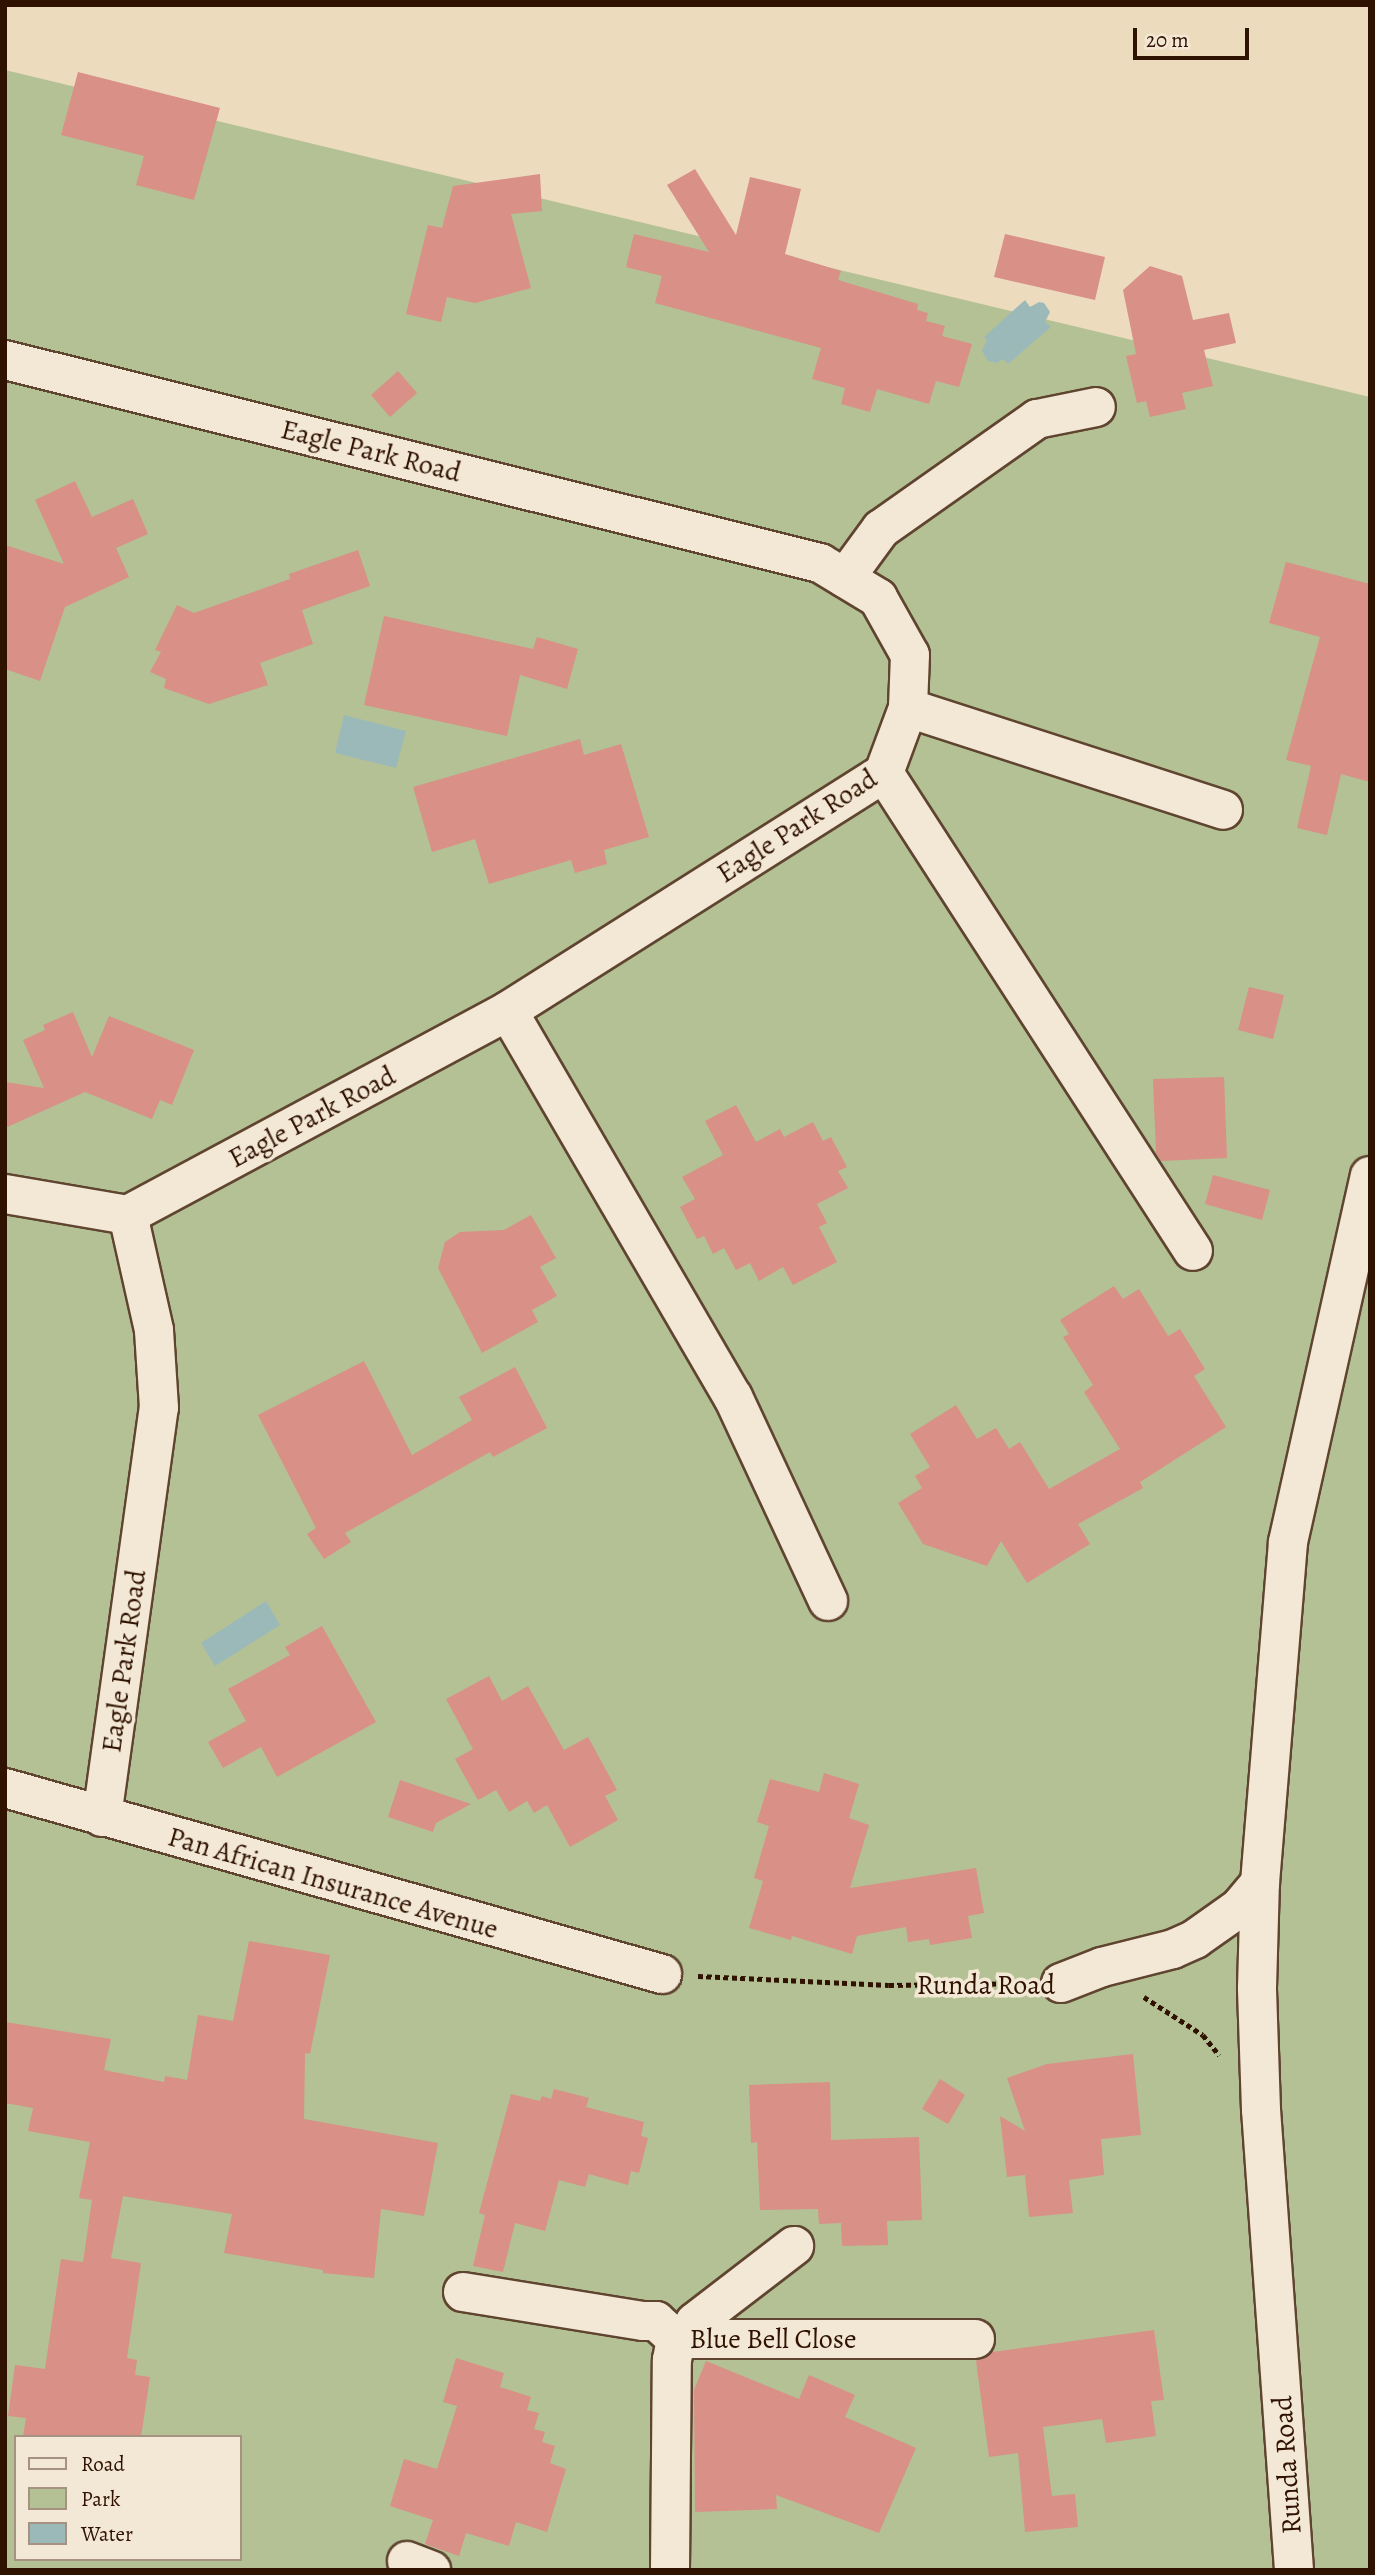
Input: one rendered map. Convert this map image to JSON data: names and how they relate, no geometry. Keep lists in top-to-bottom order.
{
  "streets": {
    "street": [
      "Eagle Park Road",
      "Pan African Insurance Avenue",
      "Runda Road",
      "Blue Bell Close"
    ]
  },
  "crossings": [
    ["Eagle Park Road", "Pan African Insurance Avenue"],
    ["Pan African Insurance Avenue", "Runda Road"]
  ],
  "legend": ["Road", "Park", "Water"],
  "scale_bar": "20 m"
}
